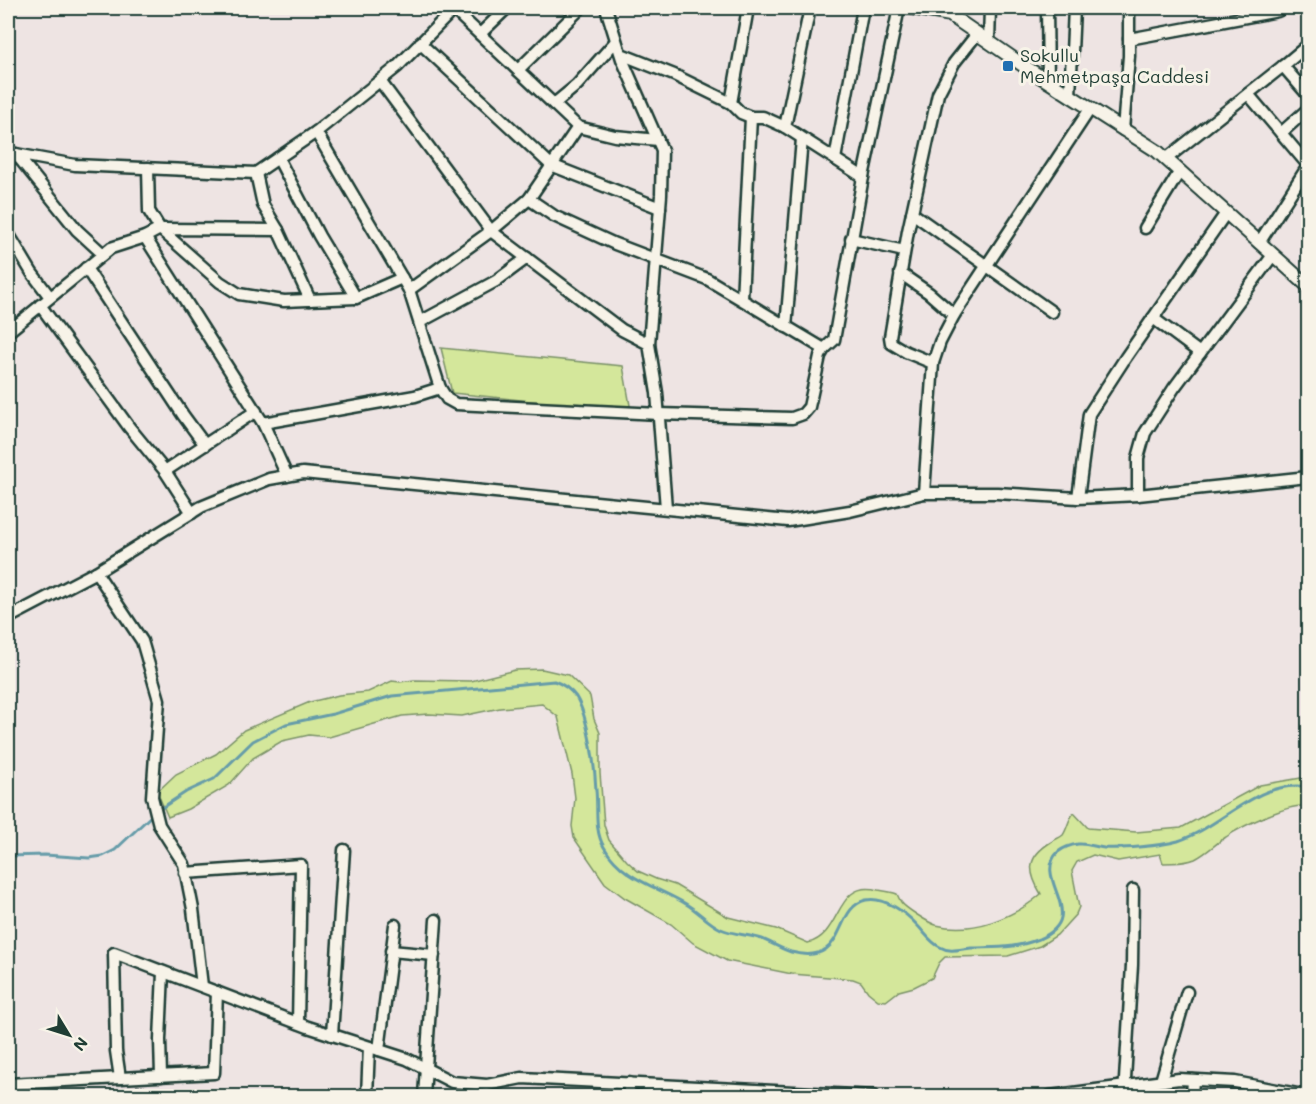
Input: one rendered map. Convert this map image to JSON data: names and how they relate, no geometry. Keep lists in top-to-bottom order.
{
  "places": {
    "transit": ["Sokullu Mehmetpaşa Caddesi"]
  },
  "north": "bottom right"
}
